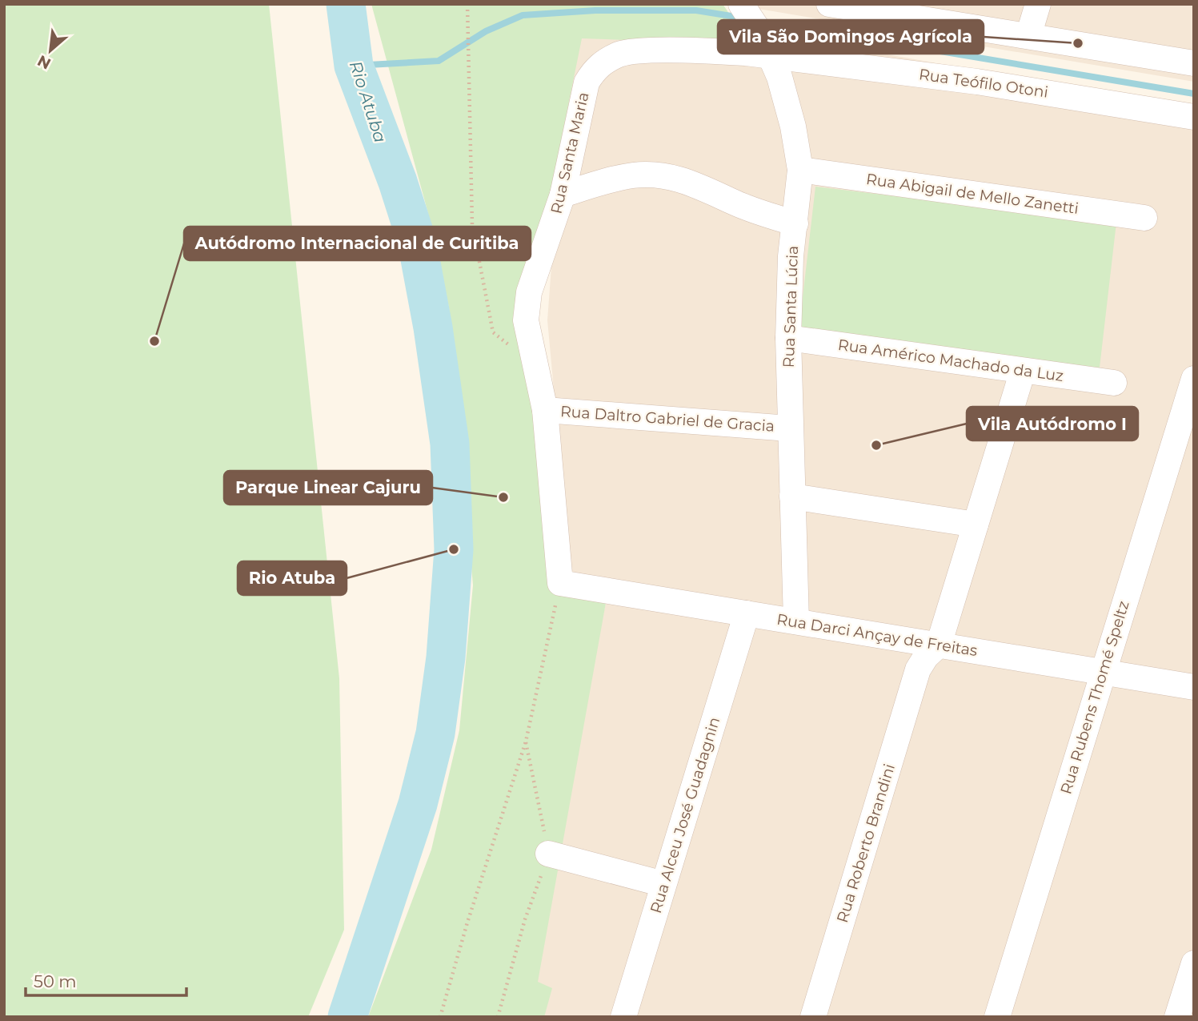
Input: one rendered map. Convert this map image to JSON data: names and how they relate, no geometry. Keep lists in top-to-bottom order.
{
  "streets": {
    "street": [
      "Rua Teófilo Otoni",
      "Rua Santa Maria",
      "Rua Abigail de Mello Zanetti",
      "Rua Santa Lúcia",
      "Rua Américo Machado da Luz",
      "Rua Daltro Gabriel de Gracia",
      "Rua Darci Ançay de Freitas",
      "Rua Rubens Thomé Speltz",
      "Rua Alceu José Guadagnin",
      "Rua Roberto Brandini"
    ]
  },
  "crossings": [
    ["Rua Teófilo Otoni", "Rua Santa Maria"],
    ["Rua Teófilo Otoni", "Rua Santa Lúcia"],
    ["Rua Santa Maria", "Rua Santa Lúcia"],
    ["Rua Santa Maria", "Rua Daltro Gabriel de Gracia"],
    ["Rua Santa Maria", "Rua Darci Ançay de Freitas"],
    ["Rua Abigail de Mello Zanetti", "Rua Santa Lúcia"],
    ["Rua Santa Lúcia", "Rua Américo Machado da Luz"],
    ["Rua Santa Lúcia", "Rua Daltro Gabriel de Gracia"],
    ["Rua Santa Lúcia", "Rua Darci Ançay de Freitas"],
    ["Rua Américo Machado da Luz", "Rua Roberto Brandini"],
    ["Rua Darci Ançay de Freitas", "Rua Rubens Thomé Speltz"],
    ["Rua Darci Ançay de Freitas", "Rua Alceu José Guadagnin"],
    ["Rua Darci Ançay de Freitas", "Rua Roberto Brandini"]
  ],
  "water": ["Rio Atuba"],
  "places": [
    "Vila São Domingos Agrícola",
    "Autódromo Internacional de Curitiba",
    "Vila Autódromo I",
    "Parque Linear Cajuru",
    "Rio Atuba"
  ],
  "scale_bar": "50 m",
  "north": "bottom left"
}
